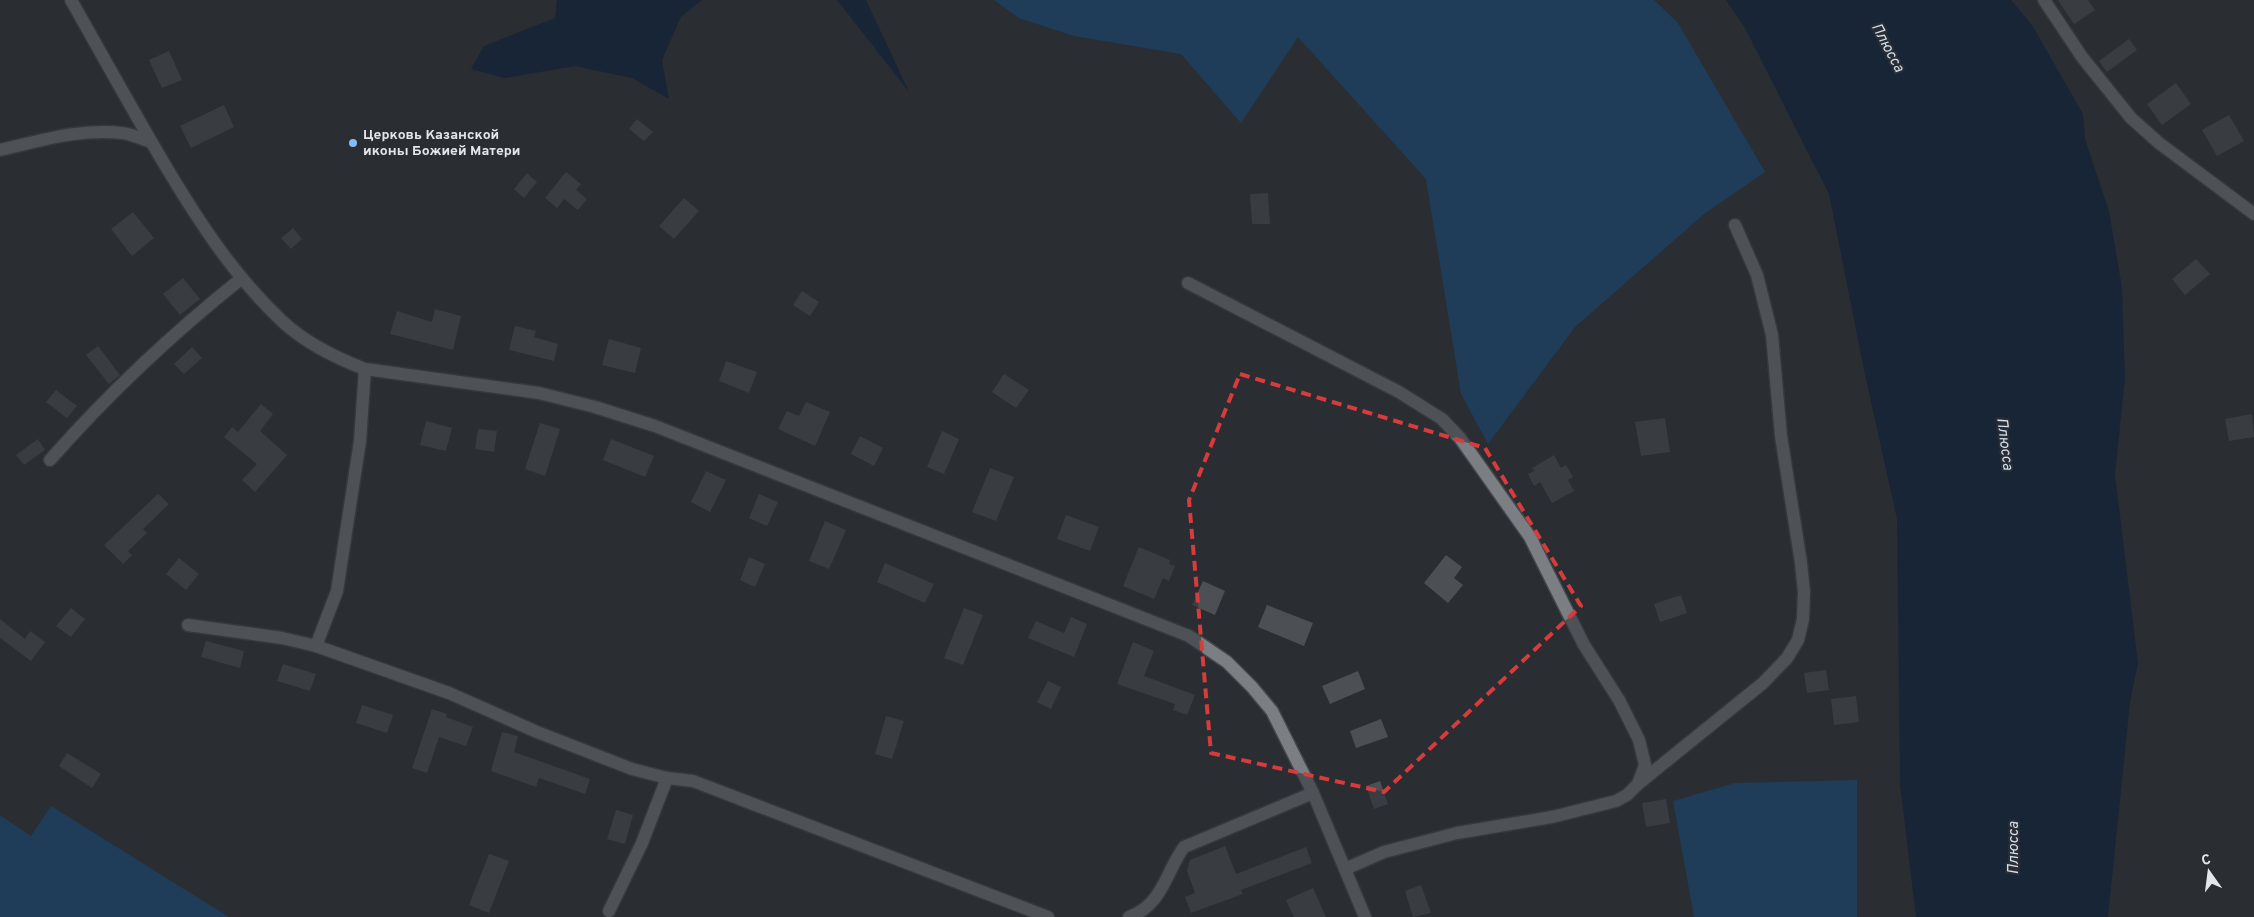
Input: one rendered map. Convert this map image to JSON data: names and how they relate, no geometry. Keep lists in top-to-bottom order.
{
  "water": ["Плюсса"],
  "places": ["Церковь Казанской иконы Божией Матери"],
  "north": "top"
}
